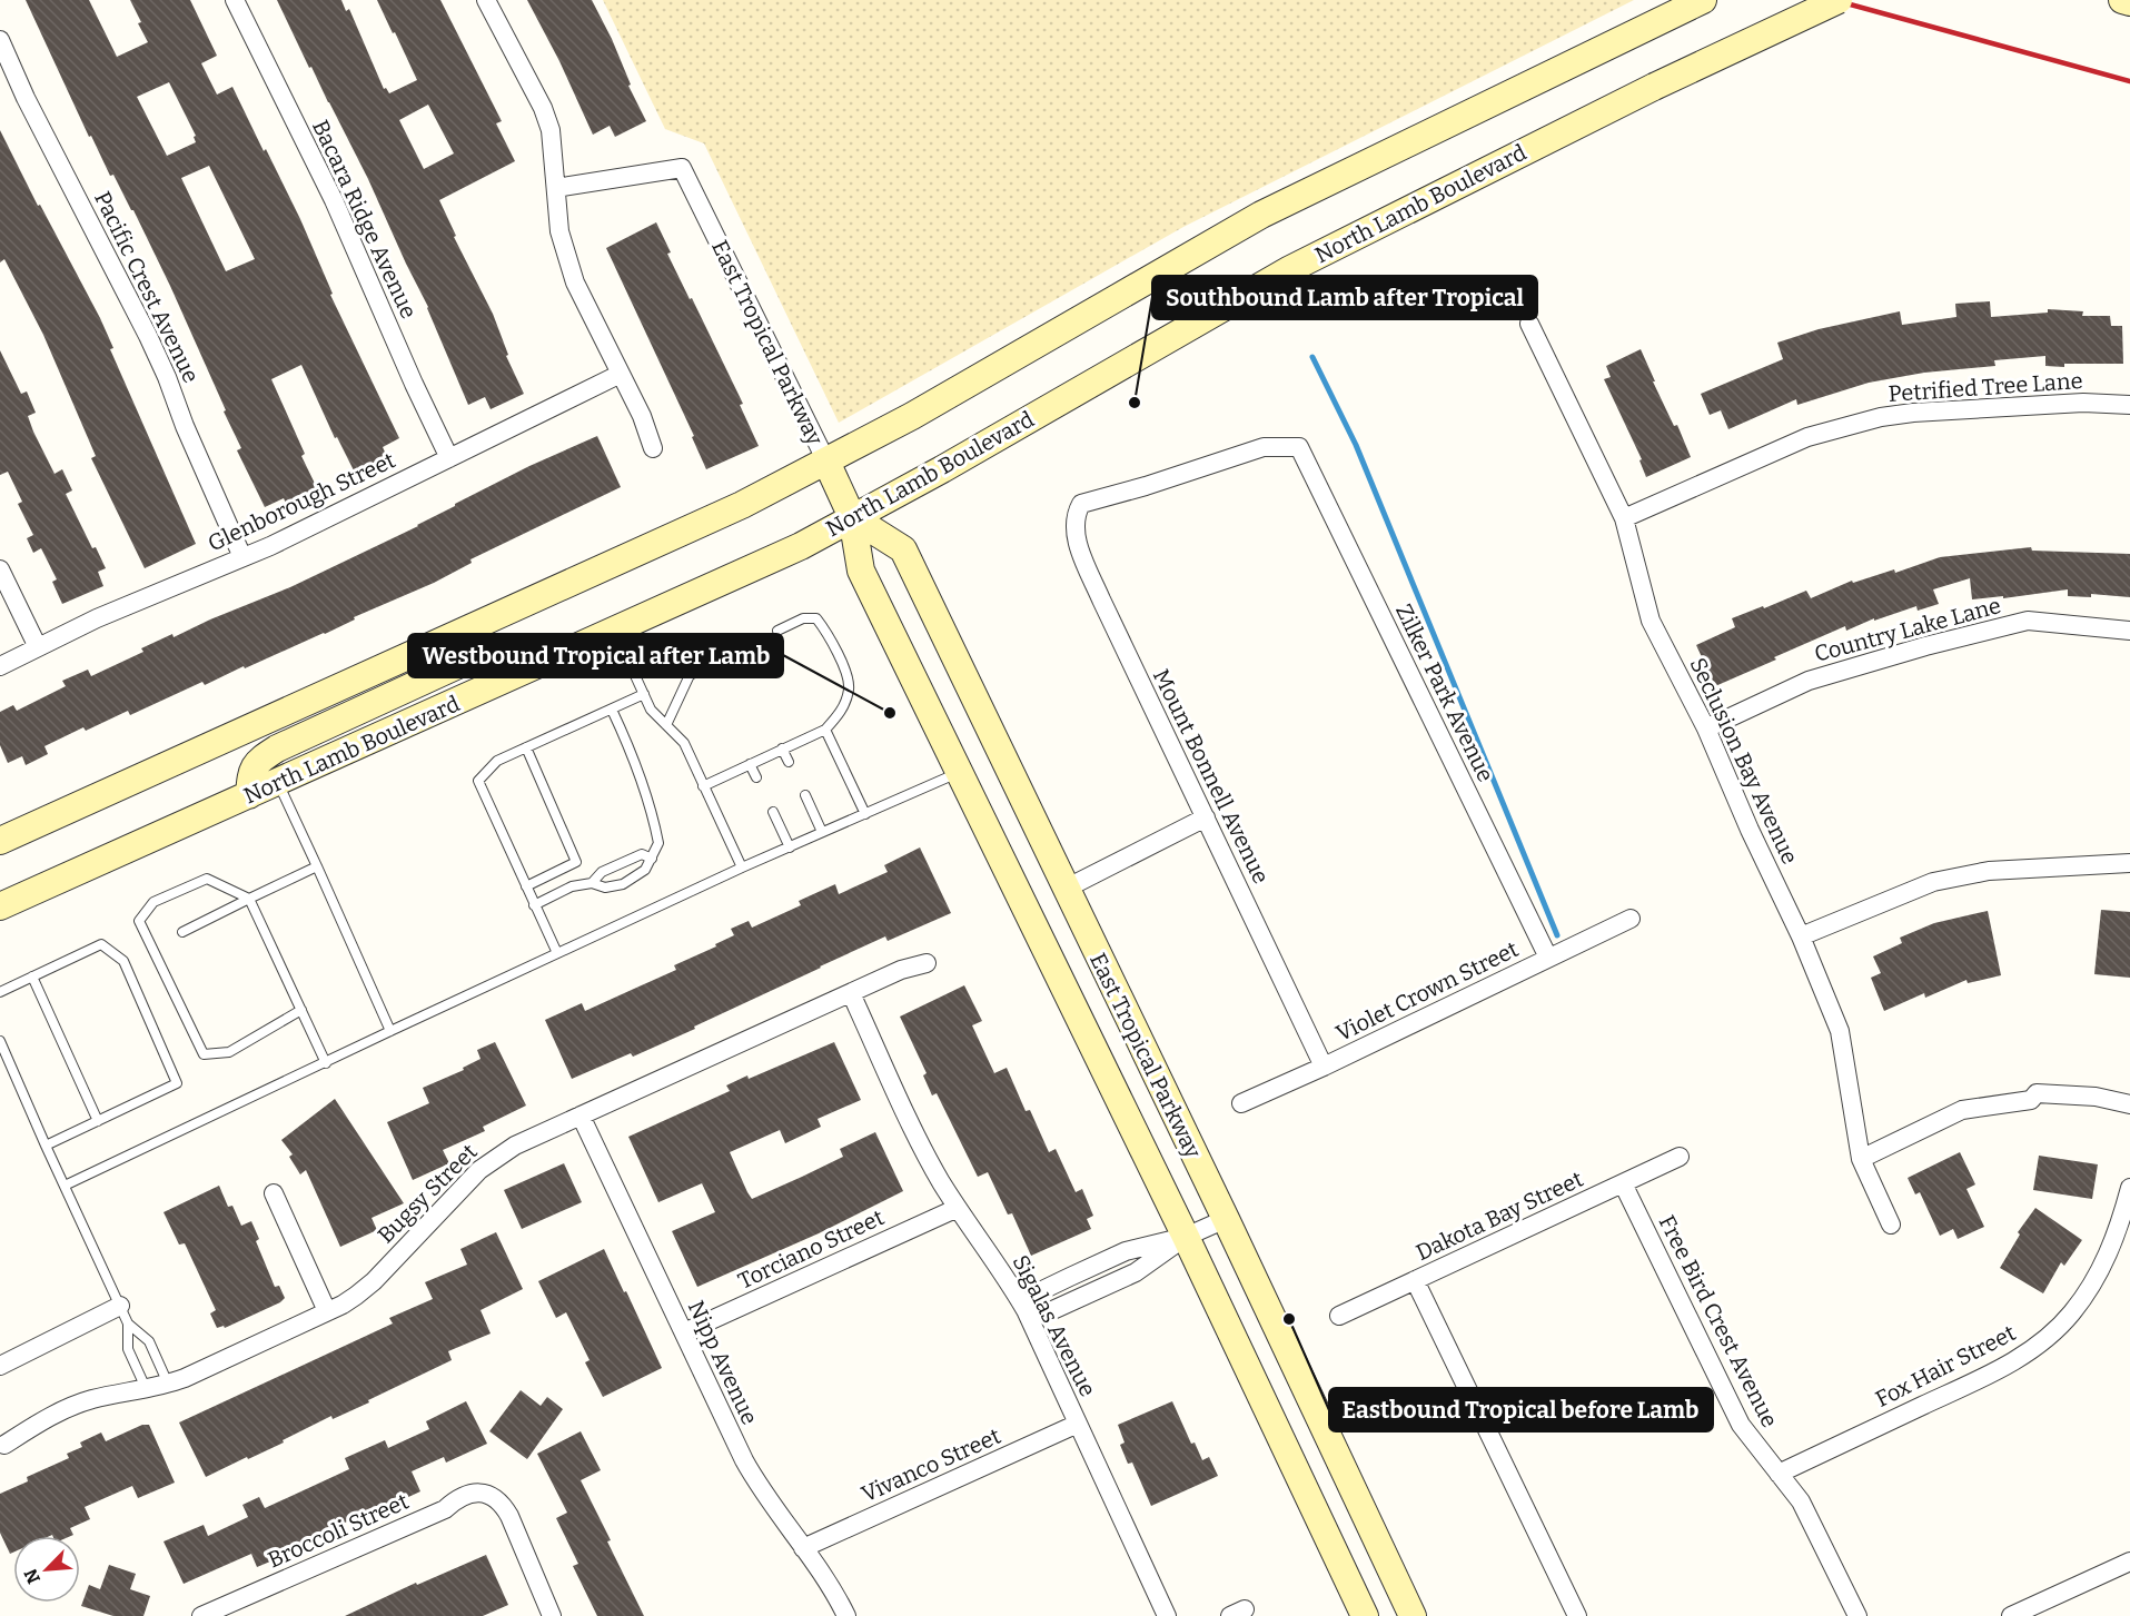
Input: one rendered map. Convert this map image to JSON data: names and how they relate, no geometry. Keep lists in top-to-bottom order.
{
  "streets": {
    "main road": ["North Lamb Boulevard", "East Tropical Parkway"],
    "street": [
      "Bacara Ridge Avenue",
      "Pacific Crest Avenue",
      "Petrified Tree Lane",
      "Glenborough Street",
      "Country Lake Lane",
      "Zilker Park Avenue",
      "Seclusion Bay Avenue",
      "Mount Bonnell Avenue",
      "Violet Crown Street",
      "Bugsy Street",
      "Dakota Bay Street",
      "Torciano Street",
      "Free Bird Crest Avenue",
      "Sigalas Avenue",
      "Nipp Avenue",
      "Fox Hair Street",
      "Vivanco Street",
      "Broccoli Street"
    ]
  },
  "crossings": [
    ["North Lamb Boulevard", "East Tropical Parkway"],
    ["Bacara Ridge Avenue", "Glenborough Street"],
    ["Pacific Crest Avenue", "Glenborough Street"],
    ["Petrified Tree Lane", "Seclusion Bay Avenue"],
    ["Country Lake Lane", "Seclusion Bay Avenue"],
    ["Zilker Park Avenue", "Mount Bonnell Avenue"],
    ["Zilker Park Avenue", "Violet Crown Street"],
    ["Mount Bonnell Avenue", "Violet Crown Street"],
    ["Bugsy Street", "Sigalas Avenue"],
    ["Bugsy Street", "Nipp Avenue"],
    ["Dakota Bay Street", "Free Bird Crest Avenue"],
    ["Torciano Street", "Sigalas Avenue"],
    ["Torciano Street", "Nipp Avenue"],
    ["Free Bird Crest Avenue", "Fox Hair Street"],
    ["Sigalas Avenue", "Vivanco Street"],
    ["Nipp Avenue", "Vivanco Street"]
  ],
  "places": ["Southbound Lamb after Tropical", "Westbound Tropical after Lamb", "Eastbound Tropical before Lamb"],
  "north": "bottom left"
}
